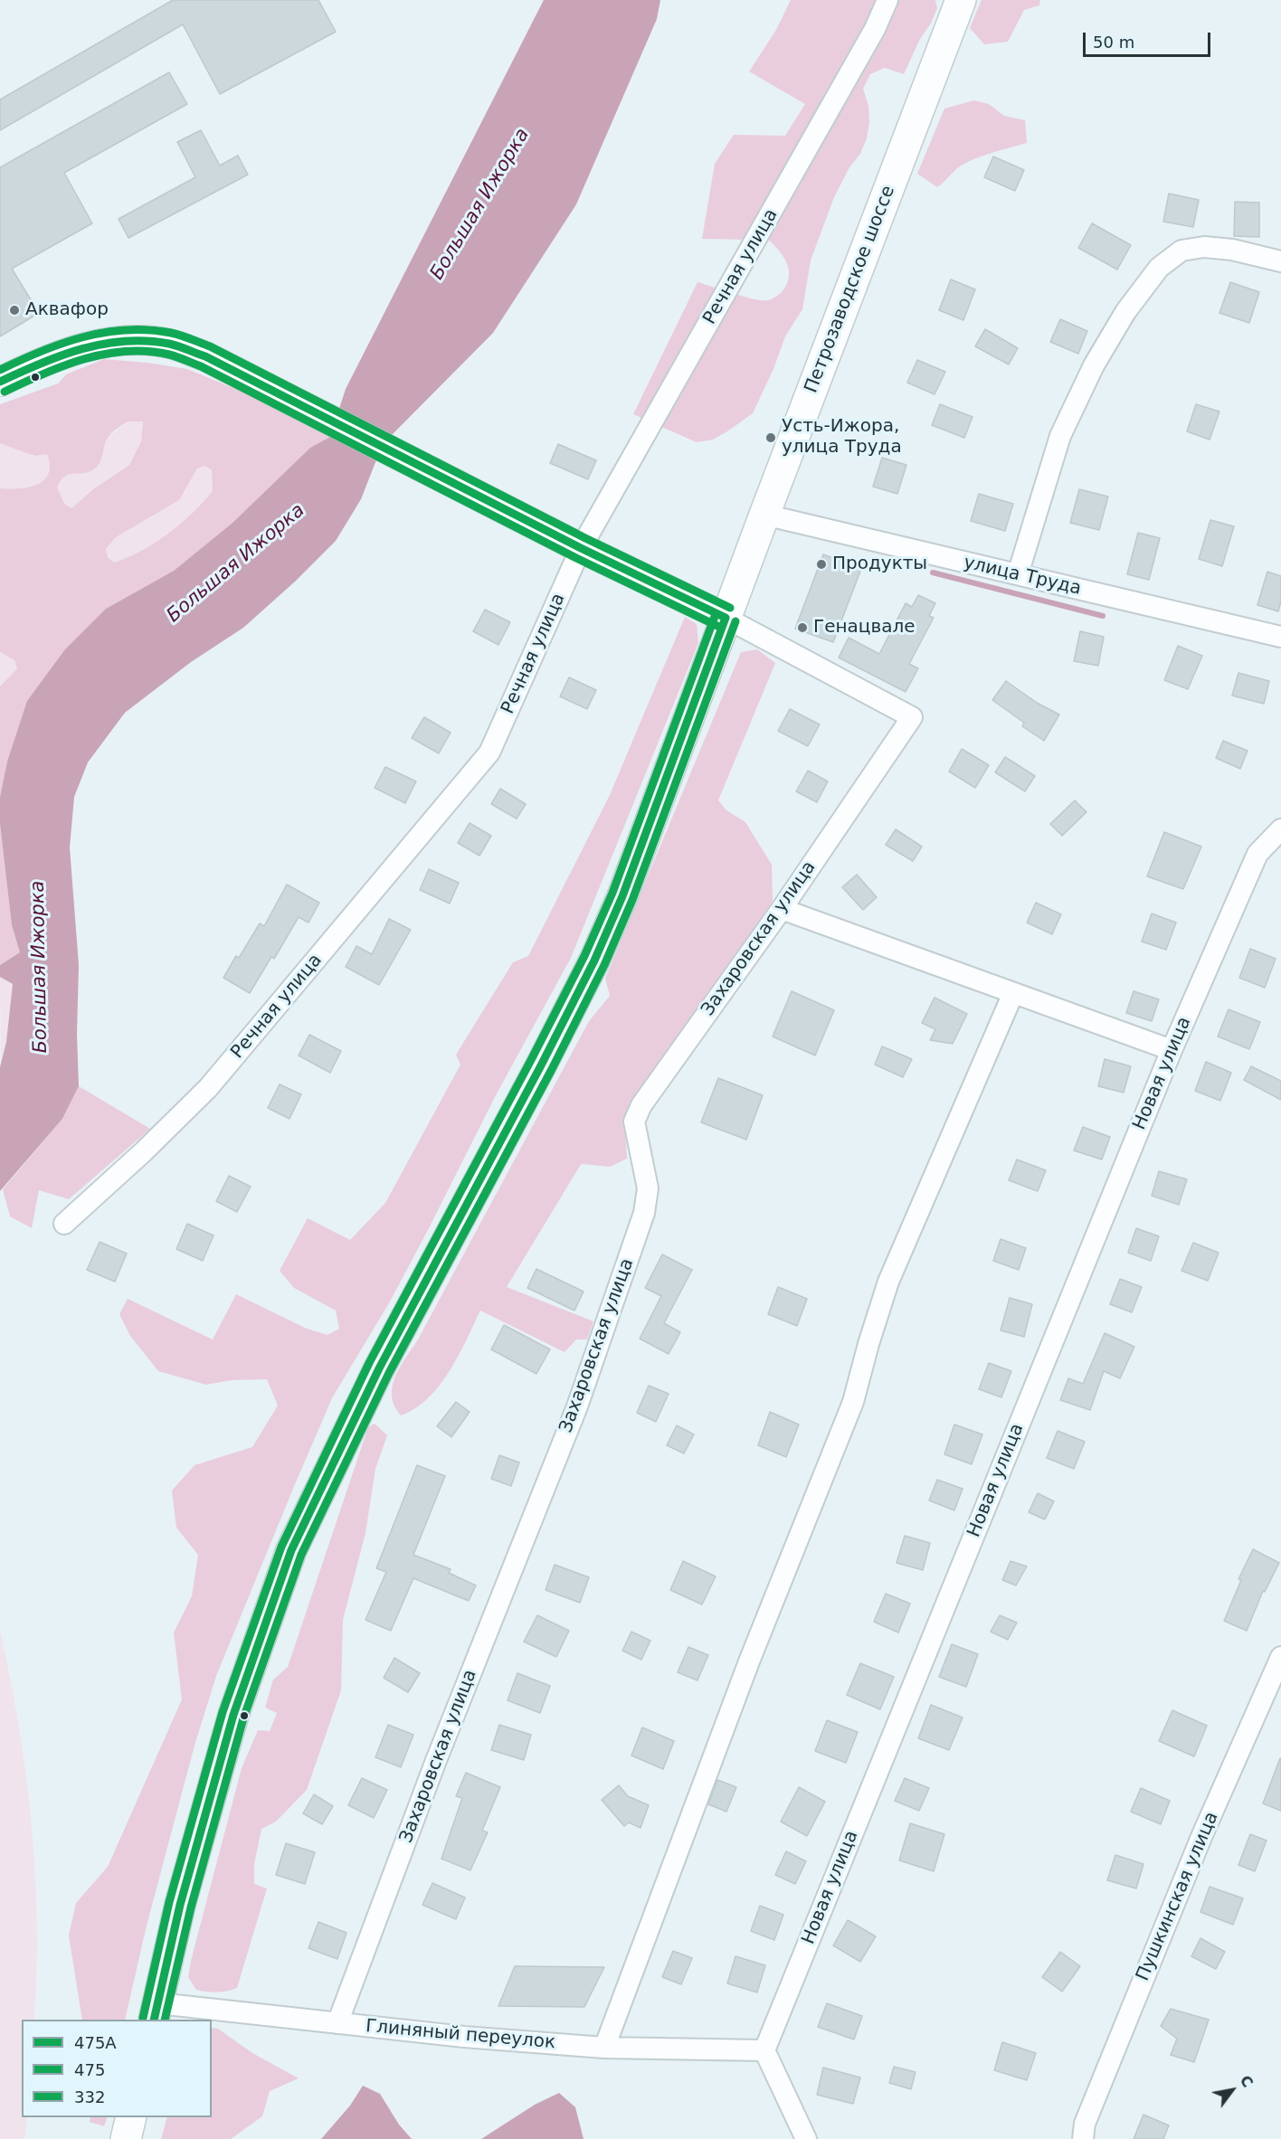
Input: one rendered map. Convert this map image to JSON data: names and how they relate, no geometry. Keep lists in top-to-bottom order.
{
  "streets": {
    "main road": ["Петрозаводское шоссе"],
    "street": [
      "Речная улица",
      "улица Труда",
      "Захаровская улица",
      "Новая улица",
      "Пушкинская улица",
      "Глиняный переулок"
    ]
  },
  "crossings": [
    ["Петрозаводское шоссе", "улица Труда"],
    ["Петрозаводское шоссе", "Захаровская улица"],
    ["Петрозаводское шоссе", "Глиняный переулок"],
    ["Захаровская улица", "Глиняный переулок"],
    ["Новая улица", "Глиняный переулок"]
  ],
  "water": ["Большая Ижорка"],
  "places": [
    "Аквафор",
    "Усть-Ижора, улица Труда",
    "Продукты",
    "Генацвале"
  ],
  "lines": ["transit line 332", "transit line 475А", "transit line 475"],
  "legend": ["475А", "475", "332"],
  "scale_bar": "50 m",
  "north": "top right"
}
